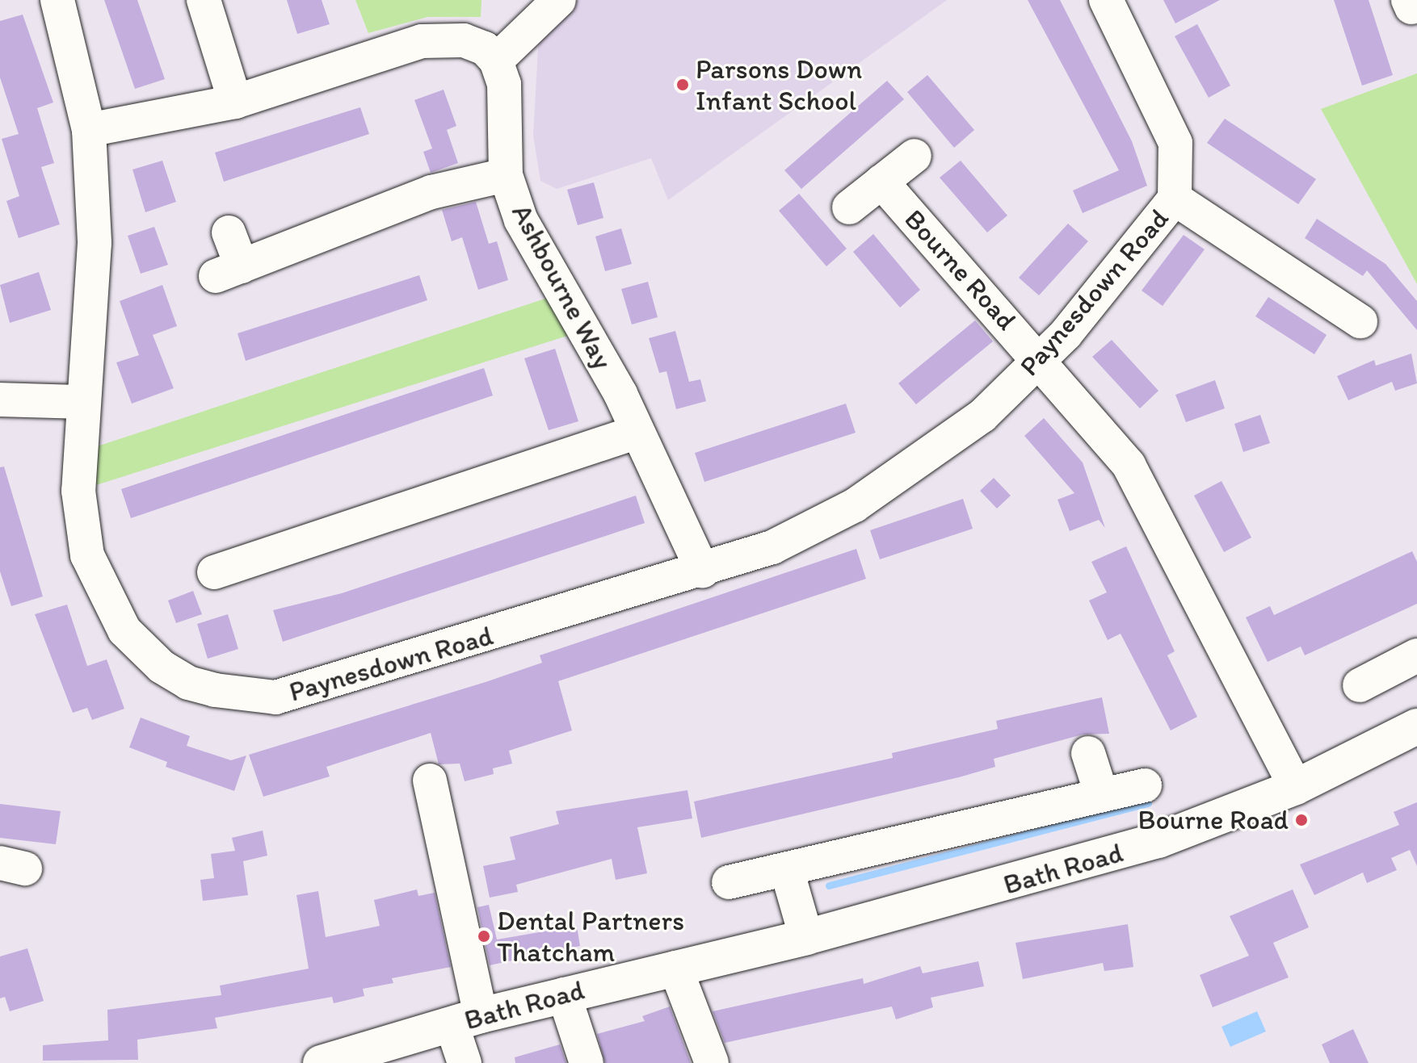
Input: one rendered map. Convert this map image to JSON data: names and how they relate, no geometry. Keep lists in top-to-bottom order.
{
  "streets": {
    "main road": ["Bath Road"],
    "street": ["Bourne Road", "Ashbourne Way", "Paynesdown Road"]
  },
  "crossings": [
    ["Bourne Road", "Paynesdown Road"],
    ["Bourne Road", "Bath Road"],
    ["Ashbourne Way", "Paynesdown Road"]
  ],
  "places": ["Parsons Down Infant School", "Bourne Road", "Dental Partners Thatcham"]
}
